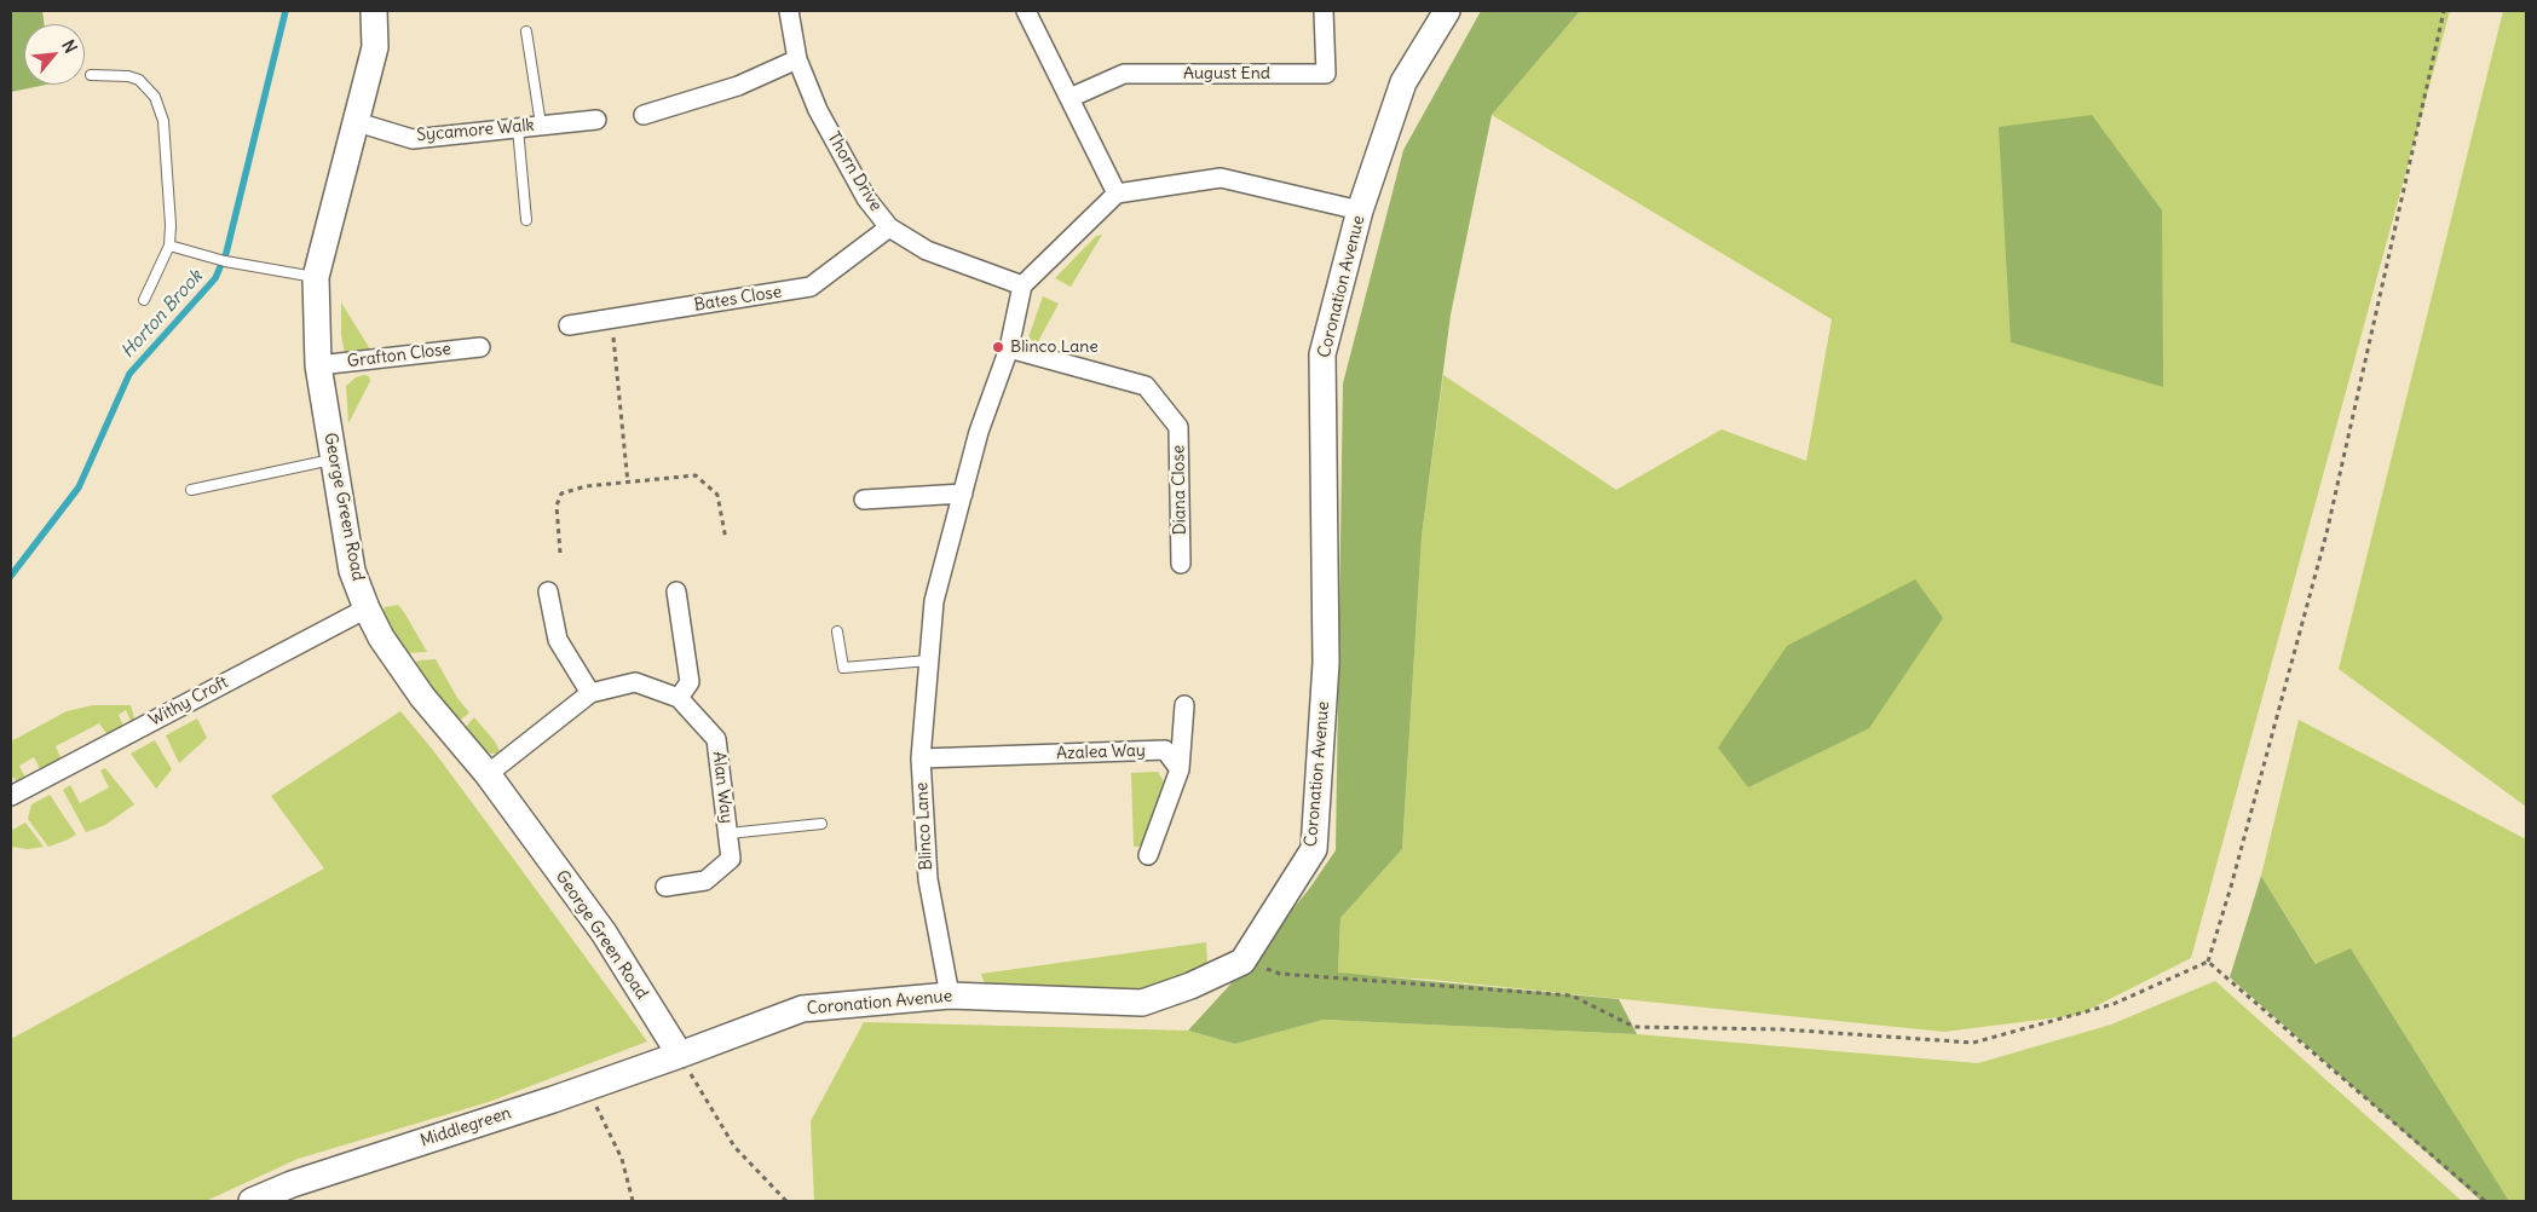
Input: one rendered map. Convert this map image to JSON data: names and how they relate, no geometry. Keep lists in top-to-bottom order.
{
  "streets": {
    "street": [
      "August End",
      "Sycamore Walk",
      "Thorn Drive",
      "Coronation Avenue",
      "Bates Close",
      "Grafton Close",
      "Diana Close",
      "George Green Road",
      "Withy Croft",
      "Azalea Way",
      "Alan Way",
      "Blinco Lane",
      "Middlegreen"
    ]
  },
  "crossings": [
    ["Sycamore Walk", "George Green Road"],
    ["Thorn Drive", "Bates Close"],
    ["Thorn Drive", "Blinco Lane"],
    ["Coronation Avenue", "George Green Road"],
    ["Coronation Avenue", "Blinco Lane"],
    ["Coronation Avenue", "Middlegreen"],
    ["Grafton Close", "George Green Road"],
    ["Diana Close", "Blinco Lane"],
    ["George Green Road", "Withy Croft"],
    ["George Green Road", "Alan Way"],
    ["George Green Road", "Middlegreen"],
    ["Azalea Way", "Blinco Lane"]
  ],
  "water": ["Horton Brook"],
  "places": ["Blinco Lane"],
  "north": "top right"
}
